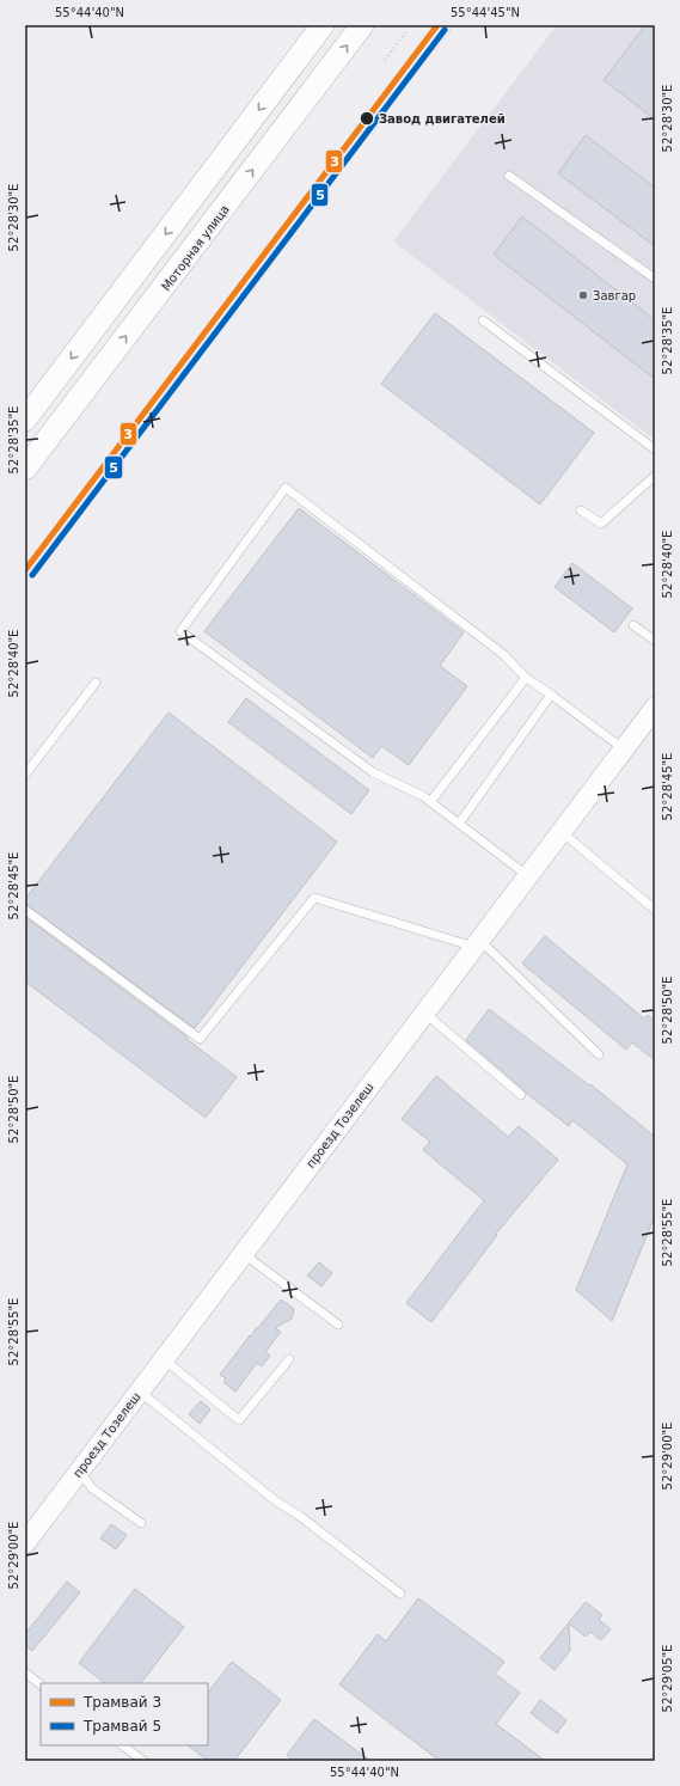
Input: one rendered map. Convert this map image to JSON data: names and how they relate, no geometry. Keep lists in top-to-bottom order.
{
  "streets": {
    "main road": ["Моторная улица"],
    "street": ["проезд Тозелеш"]
  },
  "places": ["Завод двигателей", "Завгар"],
  "lines": ["tram line 3", "tram line 5"],
  "legend": ["Трамвай 3", "Трамвай 5"],
  "coordinates": [
    "55°44'40\"N",
    "55°44'45\"N",
    "52°28'30\"E",
    "52°28'35\"E",
    "52°28'40\"E",
    "52°28'45\"E",
    "52°28'50\"E",
    "52°28'55\"E",
    "52°29'00\"E",
    "52°29'05\"E"
  ]
}
